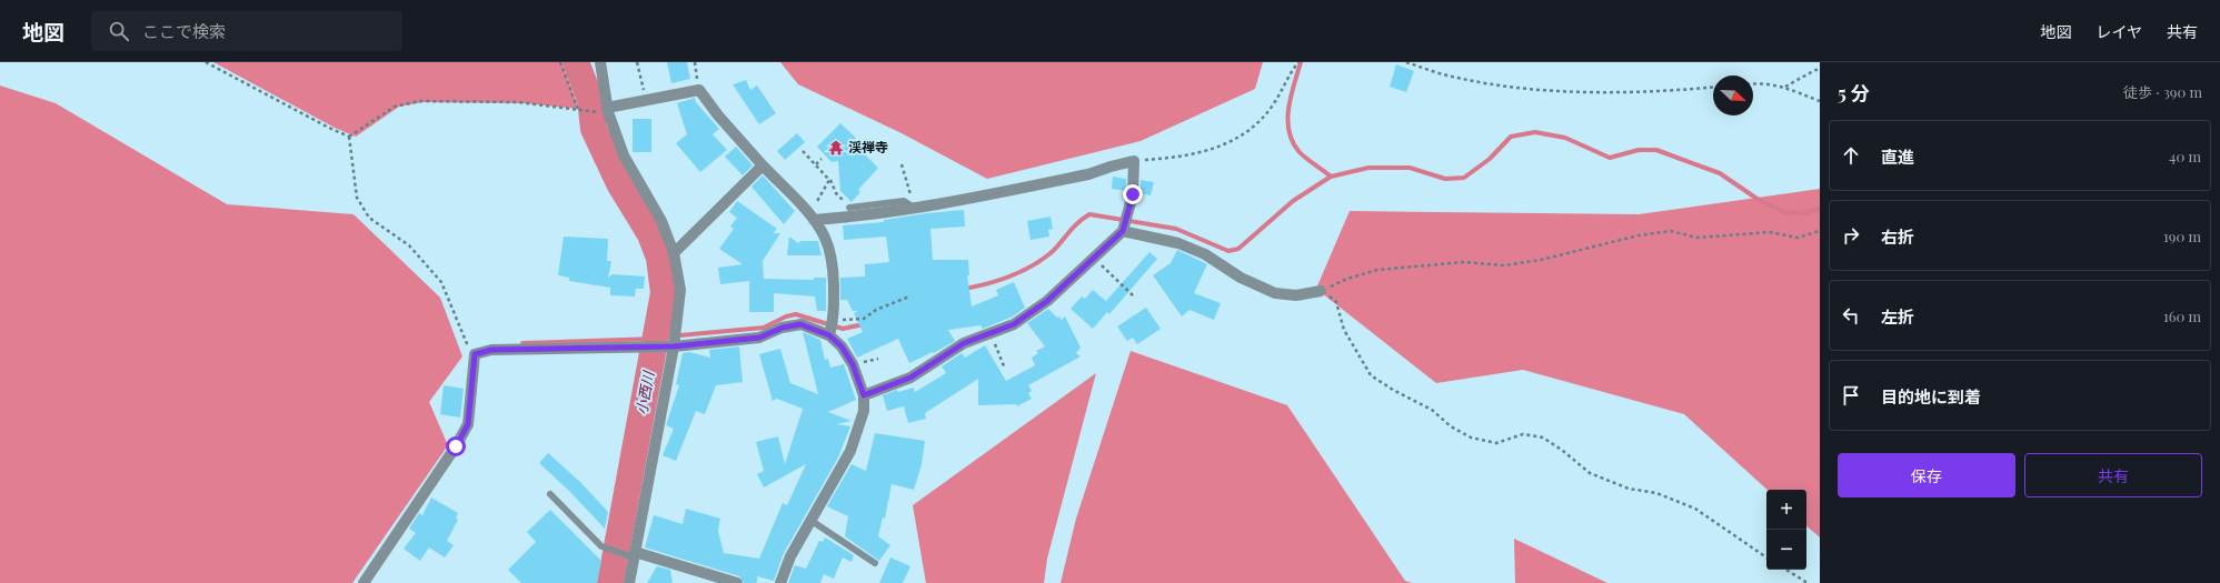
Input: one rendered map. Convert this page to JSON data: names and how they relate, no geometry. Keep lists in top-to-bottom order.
{
  "water": ["小西川"],
  "places": {
    "temple": ["渓禅寺"]
  },
  "north": "bottom right",
  "page": {
    "header": "地図",
    "search": "ここで検索",
    "nav": ["地図", "レイヤ", "共有"],
    "heading": ["5 分", "徒歩 · 390 m"],
    "list": [
      ["直進", "40 m"],
      ["右折", "190 m"],
      ["左折", "160 m"],
      "目的地に到着"
    ],
    "buttons": ["保存", "共有"],
    "map_buttons": ["+", "−"]
  }
}
